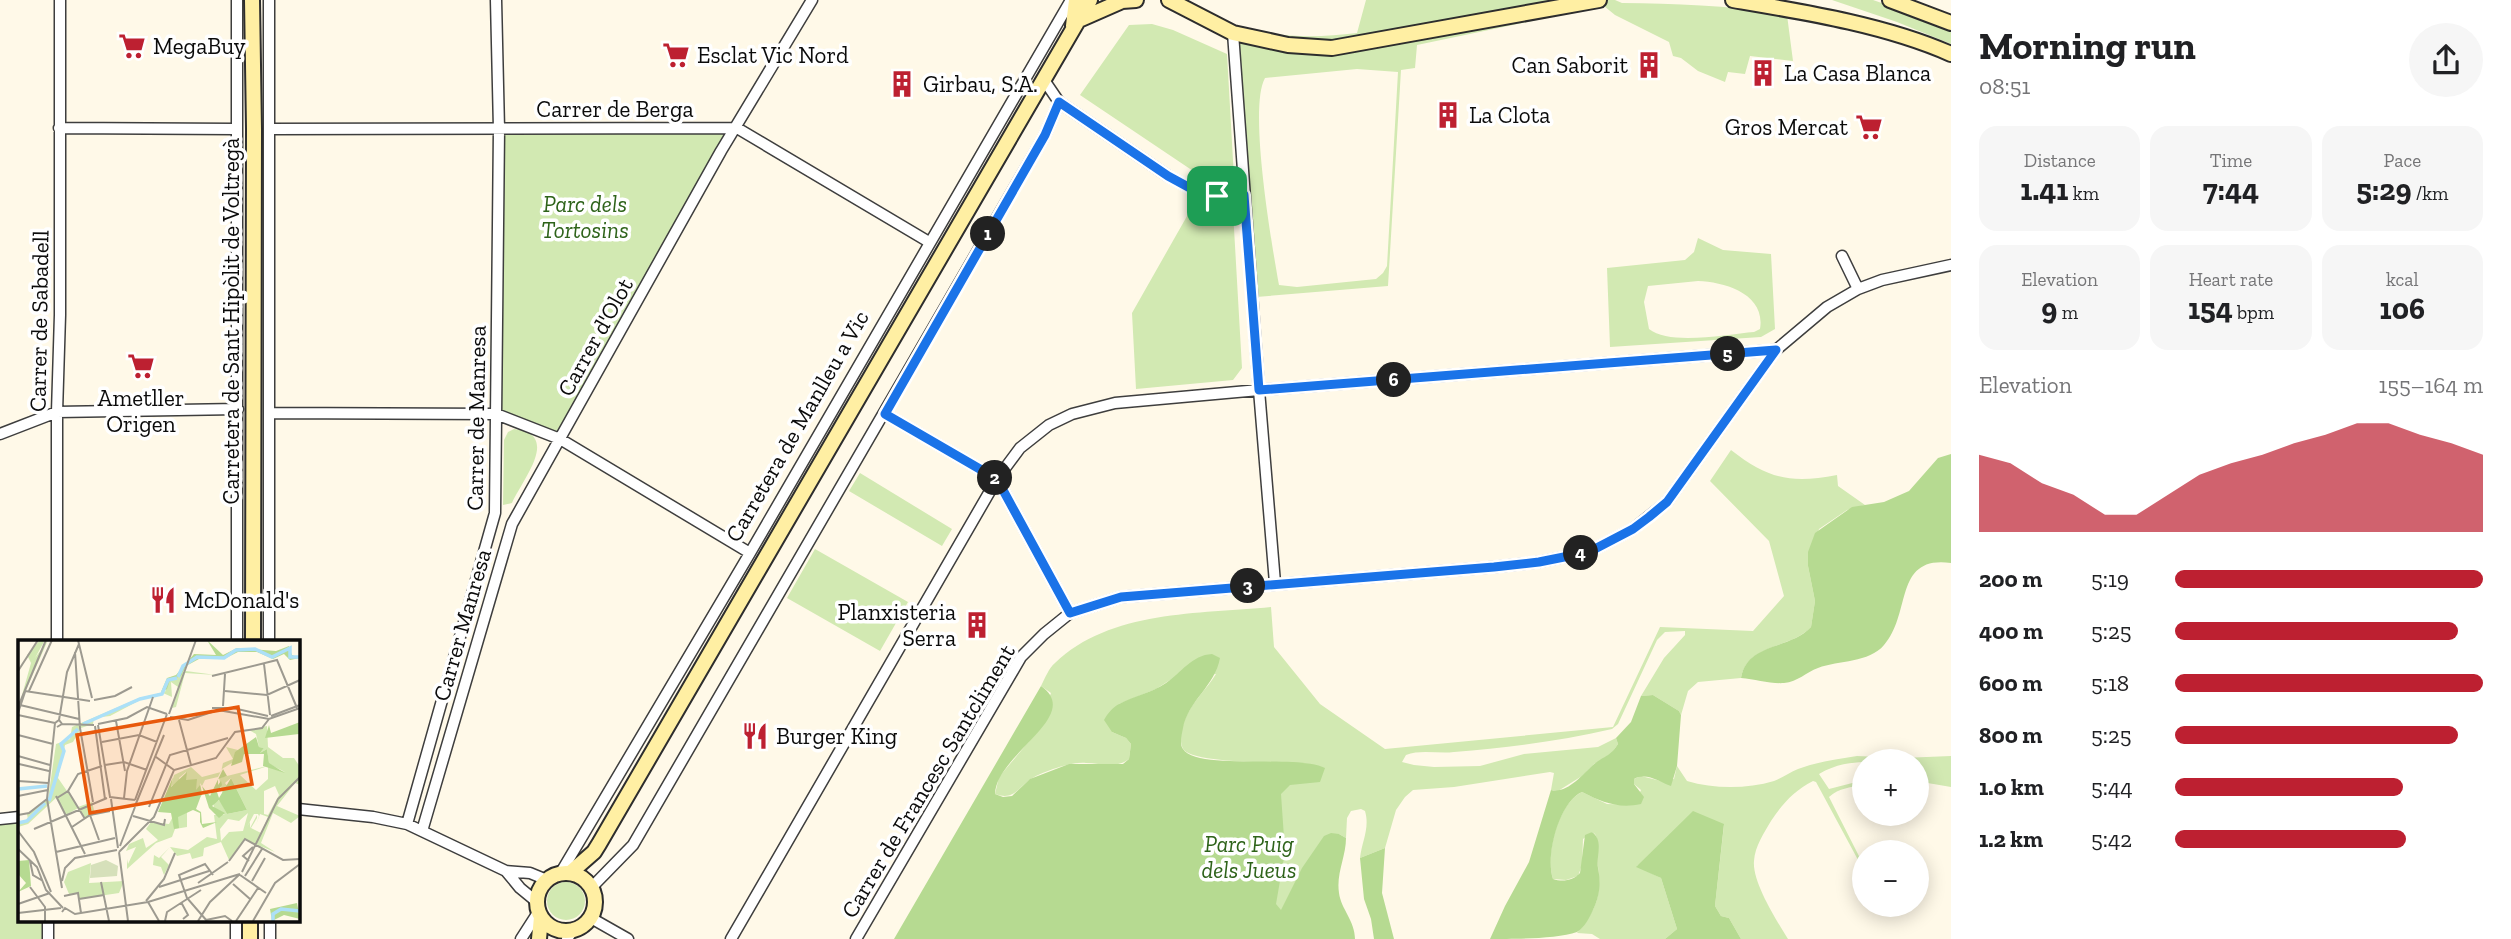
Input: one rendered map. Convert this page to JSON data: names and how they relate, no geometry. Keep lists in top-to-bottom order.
{
  "streets": {
    "street": [
      "Carrer de Berga",
      "Carrer de Sabadell",
      "Carretera de Sant Hipòlit de Voltregà",
      "Carrer d'Olot",
      "Carrer de Manresa",
      "Carretera de Manlleu a Vic",
      "Carrer Manresa",
      "Carrer de Francesc Santcliment"
    ]
  },
  "crossings": [
    ["Carrer de Berga", "Carretera de Sant Hipòlit de Voltregà"],
    ["Carrer de Berga", "Carrer d'Olot"],
    ["Carrer de Berga", "Carrer de Manresa"],
    ["Carrer d'Olot", "Carrer Manresa"]
  ],
  "parks": ["Parc dels Tortosins", "Parc Puig dels Jueus"],
  "places": {
    "supermarket": [
      "MegaBuy",
      "Esclat Vic Nord",
      "Gros Mercat",
      "Ametller Origen"
    ],
    "building": [
      "Can Saborit",
      "La Casa Blanca",
      "Girbau, S.A.",
      "La Clota",
      "Planxisteria Serra"
    ],
    "restaurant": ["McDonald's", "Burger King"]
  },
  "page": {
    "heading": ["Morning run", "08:51"],
    "stats": [
      ["Distance", "1.41 km"],
      ["Time", "7:44"],
      ["Pace", "5:29 /km"],
      ["Elevation", "9 m"],
      ["Heart rate", "154 bpm"],
      ["kcal", "106"]
    ],
    "pins": [
      "1",
      "5",
      "6",
      "2",
      "4",
      "3"
    ],
    "chart": ["Elevation", "155–164 m"],
    "list": [
      {
        "name": "200 m",
        "note": "5:19"
      },
      {
        "name": "400 m",
        "note": "5:25"
      },
      {
        "name": "600 m",
        "note": "5:18"
      },
      {
        "name": "800 m",
        "note": "5:25"
      },
      {
        "name": "1.0 km",
        "note": "5:44"
      },
      {
        "name": "1.2 km",
        "note": "5:42"
      }
    ],
    "map_buttons": ["+", "−"]
  }
}
